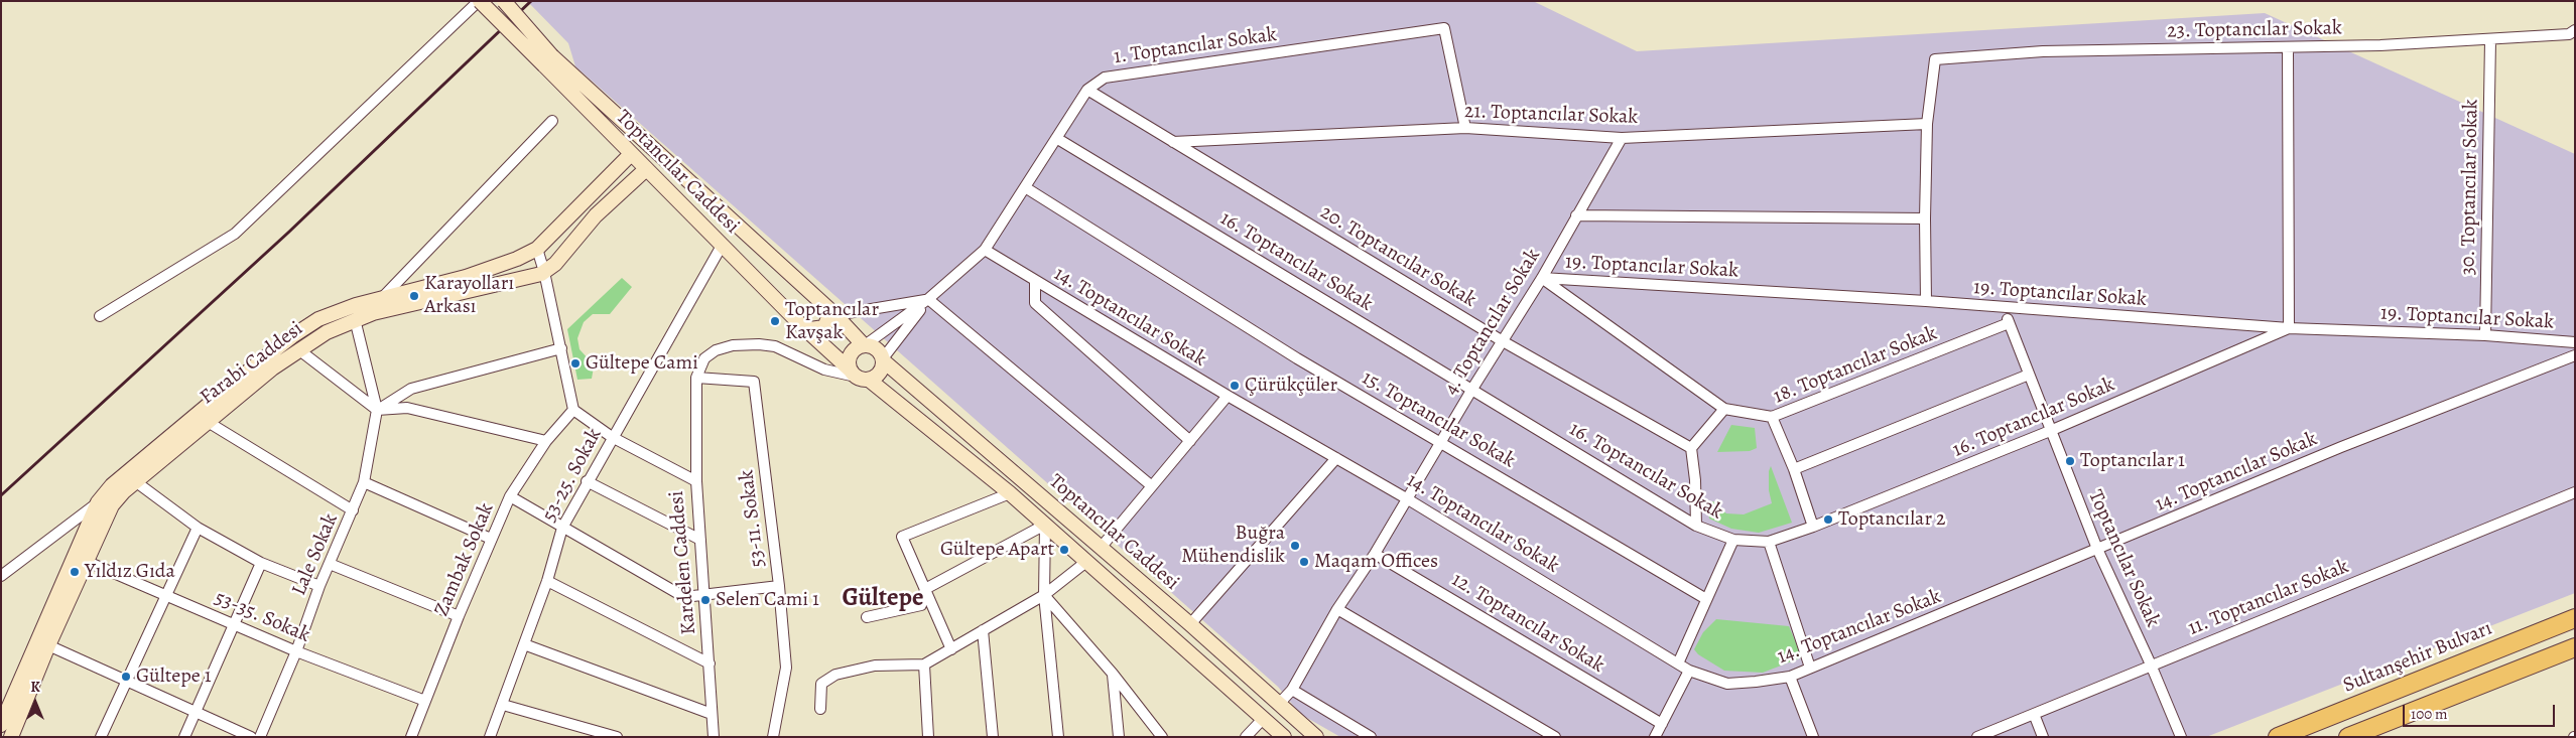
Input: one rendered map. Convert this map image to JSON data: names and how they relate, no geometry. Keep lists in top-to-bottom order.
{
  "streets": {
    "highway": ["Sultanşehir Bulvarı"],
    "street": [
      "23. Toptancılar Sokak",
      "1. Toptancılar Sokak",
      "21. Toptancılar Sokak",
      "Toptancılar Caddesi",
      "30. Toptancılar Sokak",
      "20. Toptancılar Sokak",
      "16. Toptancılar Sokak",
      "19. Toptancılar Sokak",
      "14. Toptancılar Sokak",
      "4. Toptancılar Sokak",
      "Farabi Caddesi",
      "18. Toptancılar Sokak",
      "15. Toptancılar Sokak",
      "53-25. Sokak",
      "53-11. Sokak",
      "Lale Sokak",
      "Toptancılar Sokak",
      "Zambak Sokak",
      "Kardelen Caddesi",
      "11. Toptancılar Sokak",
      "53-35. Sokak",
      "12. Toptancılar Sokak"
    ]
  },
  "crossings": [
    ["23. Toptancılar Sokak", "21. Toptancılar Sokak"],
    ["23. Toptancılar Sokak", "30. Toptancılar Sokak"],
    ["1. Toptancılar Sokak", "21. Toptancılar Sokak"],
    ["1. Toptancılar Sokak", "Toptancılar Caddesi"],
    ["1. Toptancılar Sokak", "20. Toptancılar Sokak"],
    ["1. Toptancılar Sokak", "16. Toptancılar Sokak"],
    ["1. Toptancılar Sokak", "14. Toptancılar Sokak"],
    ["1. Toptancılar Sokak", "15. Toptancılar Sokak"],
    ["21. Toptancılar Sokak", "20. Toptancılar Sokak"],
    ["21. Toptancılar Sokak", "4. Toptancılar Sokak"],
    ["Toptancılar Caddesi", "4. Toptancılar Sokak"],
    ["Toptancılar Caddesi", "Farabi Caddesi"],
    ["Toptancılar Caddesi", "53-25. Sokak"],
    ["30. Toptancılar Sokak", "19. Toptancılar Sokak"],
    ["20. Toptancılar Sokak", "4. Toptancılar Sokak"],
    ["16. Toptancılar Sokak", "19. Toptancılar Sokak"],
    ["16. Toptancılar Sokak", "4. Toptancılar Sokak"],
    ["16. Toptancılar Sokak", "Toptancılar Sokak"],
    ["19. Toptancılar Sokak", "4. Toptancılar Sokak"],
    ["19. Toptancılar Sokak", "18. Toptancılar Sokak"],
    ["19. Toptancılar Sokak", "Toptancılar Sokak"],
    ["14. Toptancılar Sokak", "4. Toptancılar Sokak"],
    ["14. Toptancılar Sokak", "Toptancılar Sokak"],
    ["4. Toptancılar Sokak", "18. Toptancılar Sokak"],
    ["4. Toptancılar Sokak", "15. Toptancılar Sokak"],
    ["4. Toptancılar Sokak", "12. Toptancılar Sokak"],
    ["Farabi Caddesi", "53-35. Sokak"],
    ["18. Toptancılar Sokak", "Toptancılar Sokak"],
    ["53-25. Sokak", "Kardelen Caddesi"],
    ["Lale Sokak", "53-35. Sokak"],
    ["Toptancılar Sokak", "11. Toptancılar Sokak"],
    ["Zambak Sokak", "Kardelen Caddesi"],
    ["Zambak Sokak", "53-35. Sokak"]
  ],
  "districts": ["Gültepe"],
  "places": [
    "Karayolları Arkası",
    "Toptancılar Kavşak",
    "Gültepe Cami",
    "Çürükçüler",
    "Toptancılar 1",
    "Toptancılar 2",
    "Buğra Mühendislik",
    "Gültepe Apart",
    "Maqam Offices",
    "Yıldız Gıda",
    "Selen Cami 1",
    "Gültepe 1"
  ],
  "scale_bar": "100 m",
  "north": "top"
}
